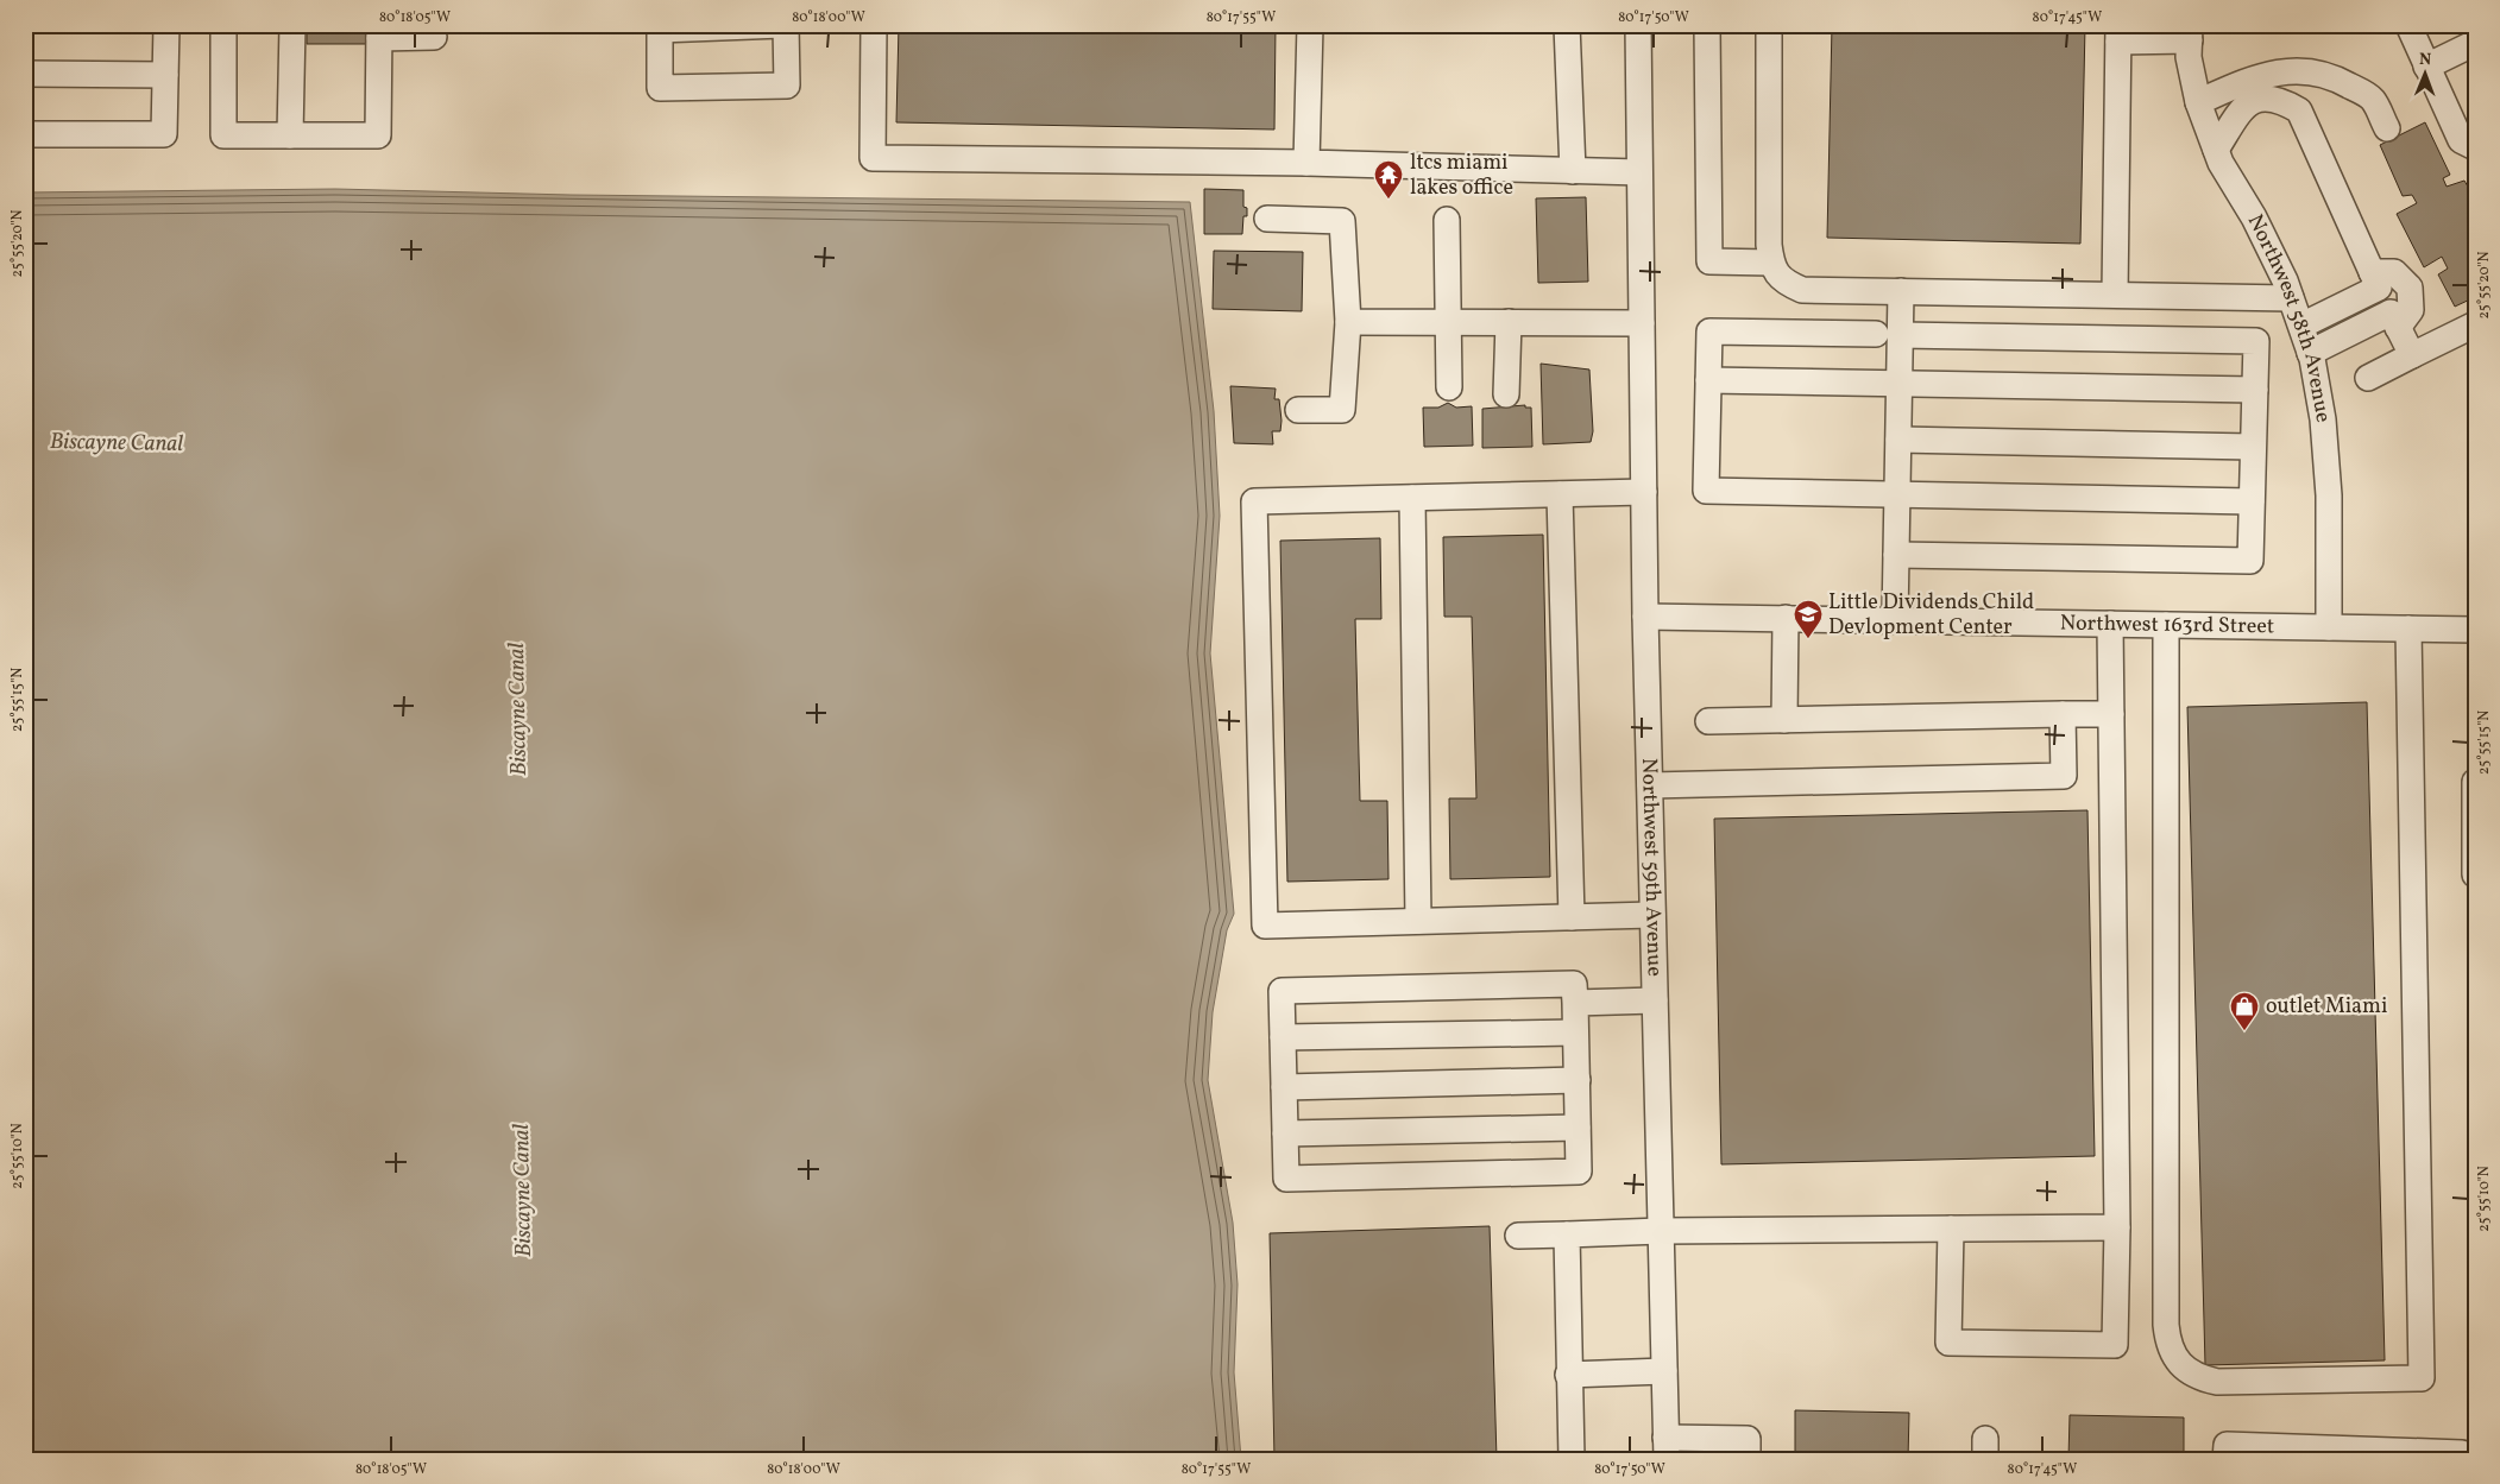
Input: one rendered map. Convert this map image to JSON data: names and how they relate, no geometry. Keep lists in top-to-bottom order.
{
  "streets": {
    "street": ["Northwest 58th Avenue", "Northwest 163rd Street", "Northwest 59th Avenue"]
  },
  "crossings": [
    ["Northwest 58th Avenue", "Northwest 163rd Street"],
    ["Northwest 163rd Street", "Northwest 59th Avenue"]
  ],
  "water": ["Biscayne Canal"],
  "places": {
    "temple": ["ltcs miami lakes office"],
    "school or university": ["Little Dividends Child Devlopment Center"],
    "shop": ["outlet Miami"]
  },
  "north": "top",
  "coordinates": [
    "80°18'05\"W",
    "80°18'00\"W",
    "80°17'55\"W",
    "80°17'50\"W",
    "80°17'45\"W",
    "25°55'20\"N",
    "25°55'15\"N",
    "25°55'10\"N"
  ]
}
